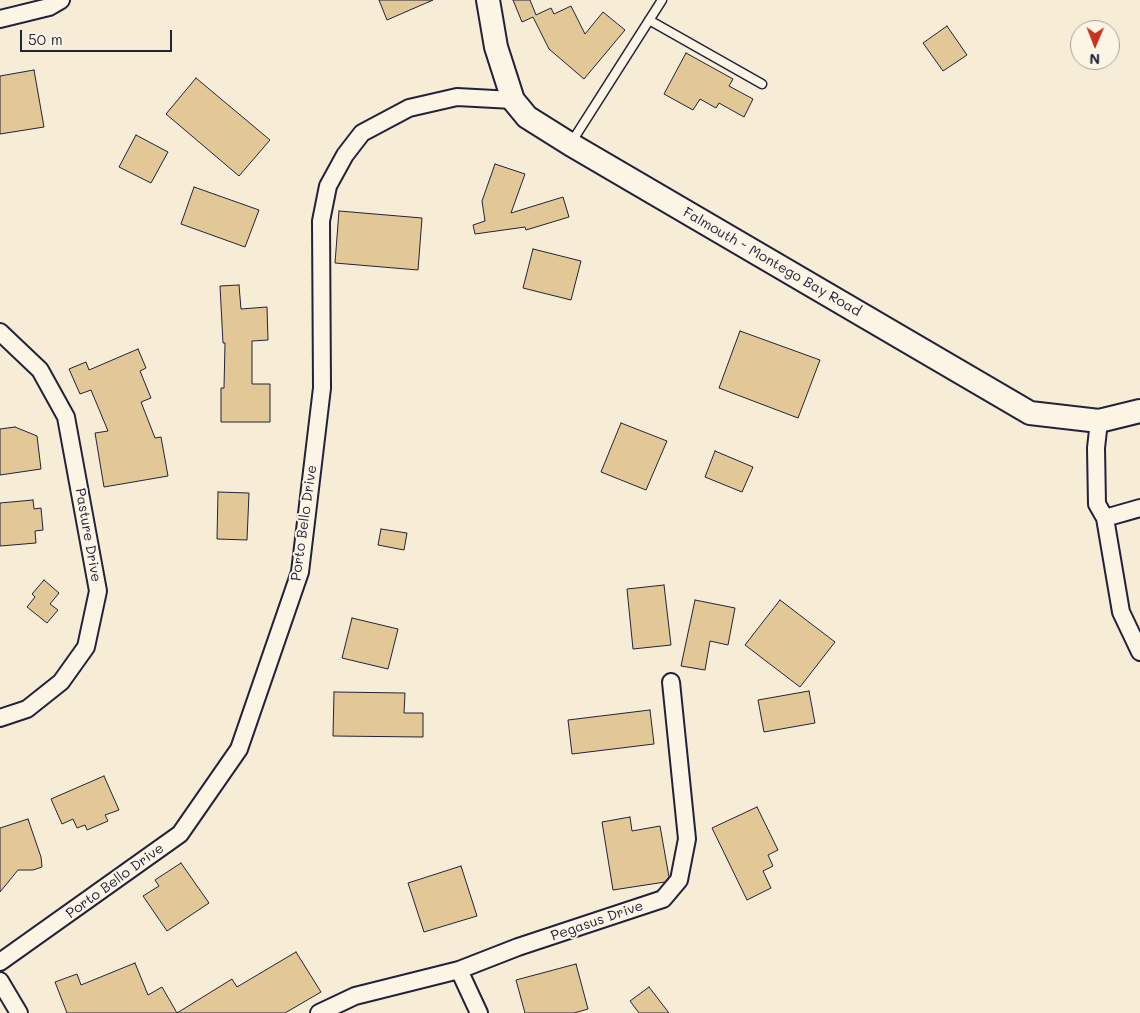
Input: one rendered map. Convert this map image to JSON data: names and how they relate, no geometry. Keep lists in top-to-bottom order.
{
  "streets": {
    "main road": ["Falmouth - Montego Bay Road"],
    "street": ["Porto Bello Drive", "Pasture Drive", "Pegasus Drive"]
  },
  "crossings": [
    ["Falmouth - Montego Bay Road", "Porto Bello Drive"]
  ],
  "scale_bar": "50 m",
  "north": "bottom"
}
